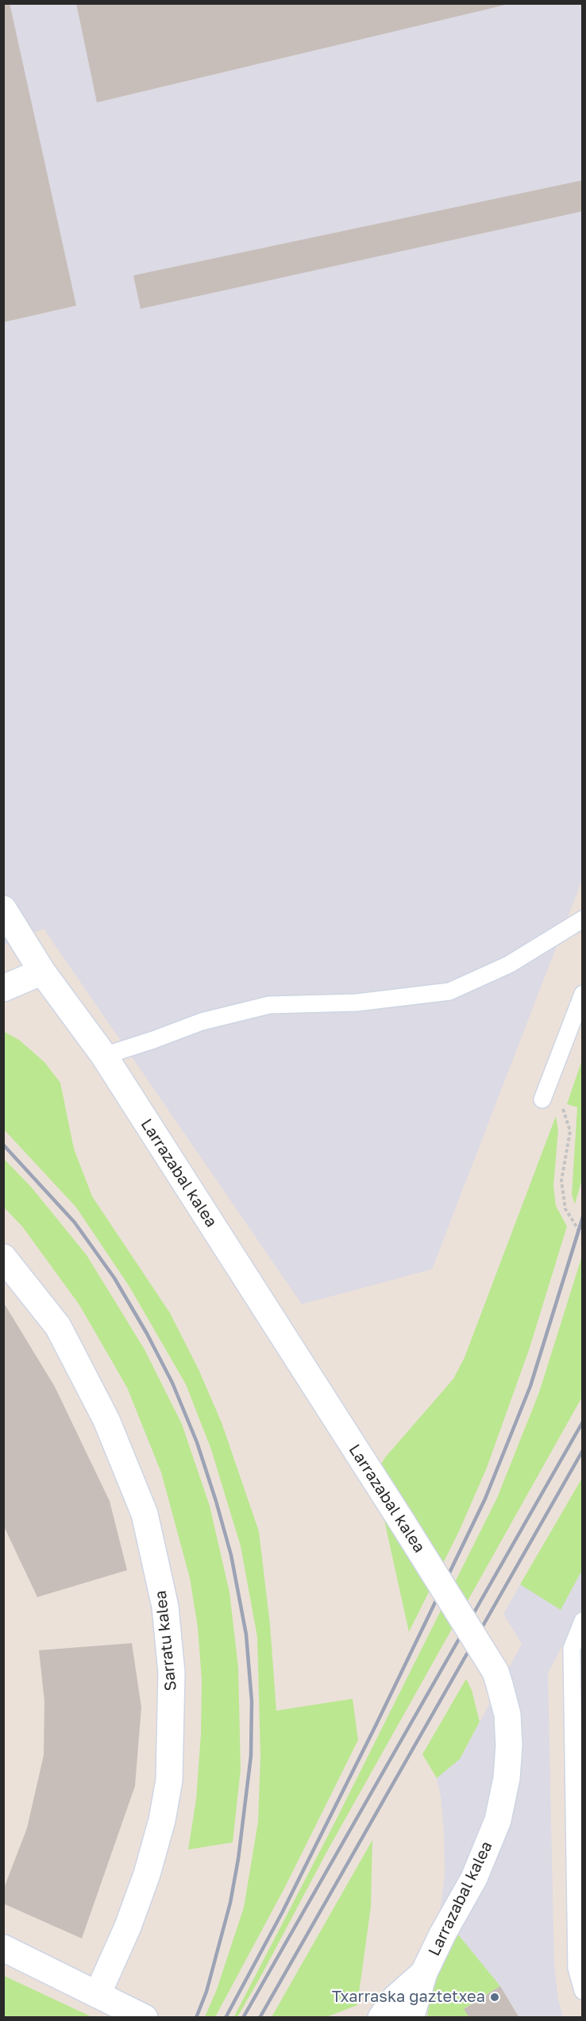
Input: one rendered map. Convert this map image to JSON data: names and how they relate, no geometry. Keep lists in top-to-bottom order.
{
  "streets": {
    "street": ["Larrazabal kalea", "Sarratu kalea"]
  },
  "places": ["Txarraska gaztetxea"]
}
